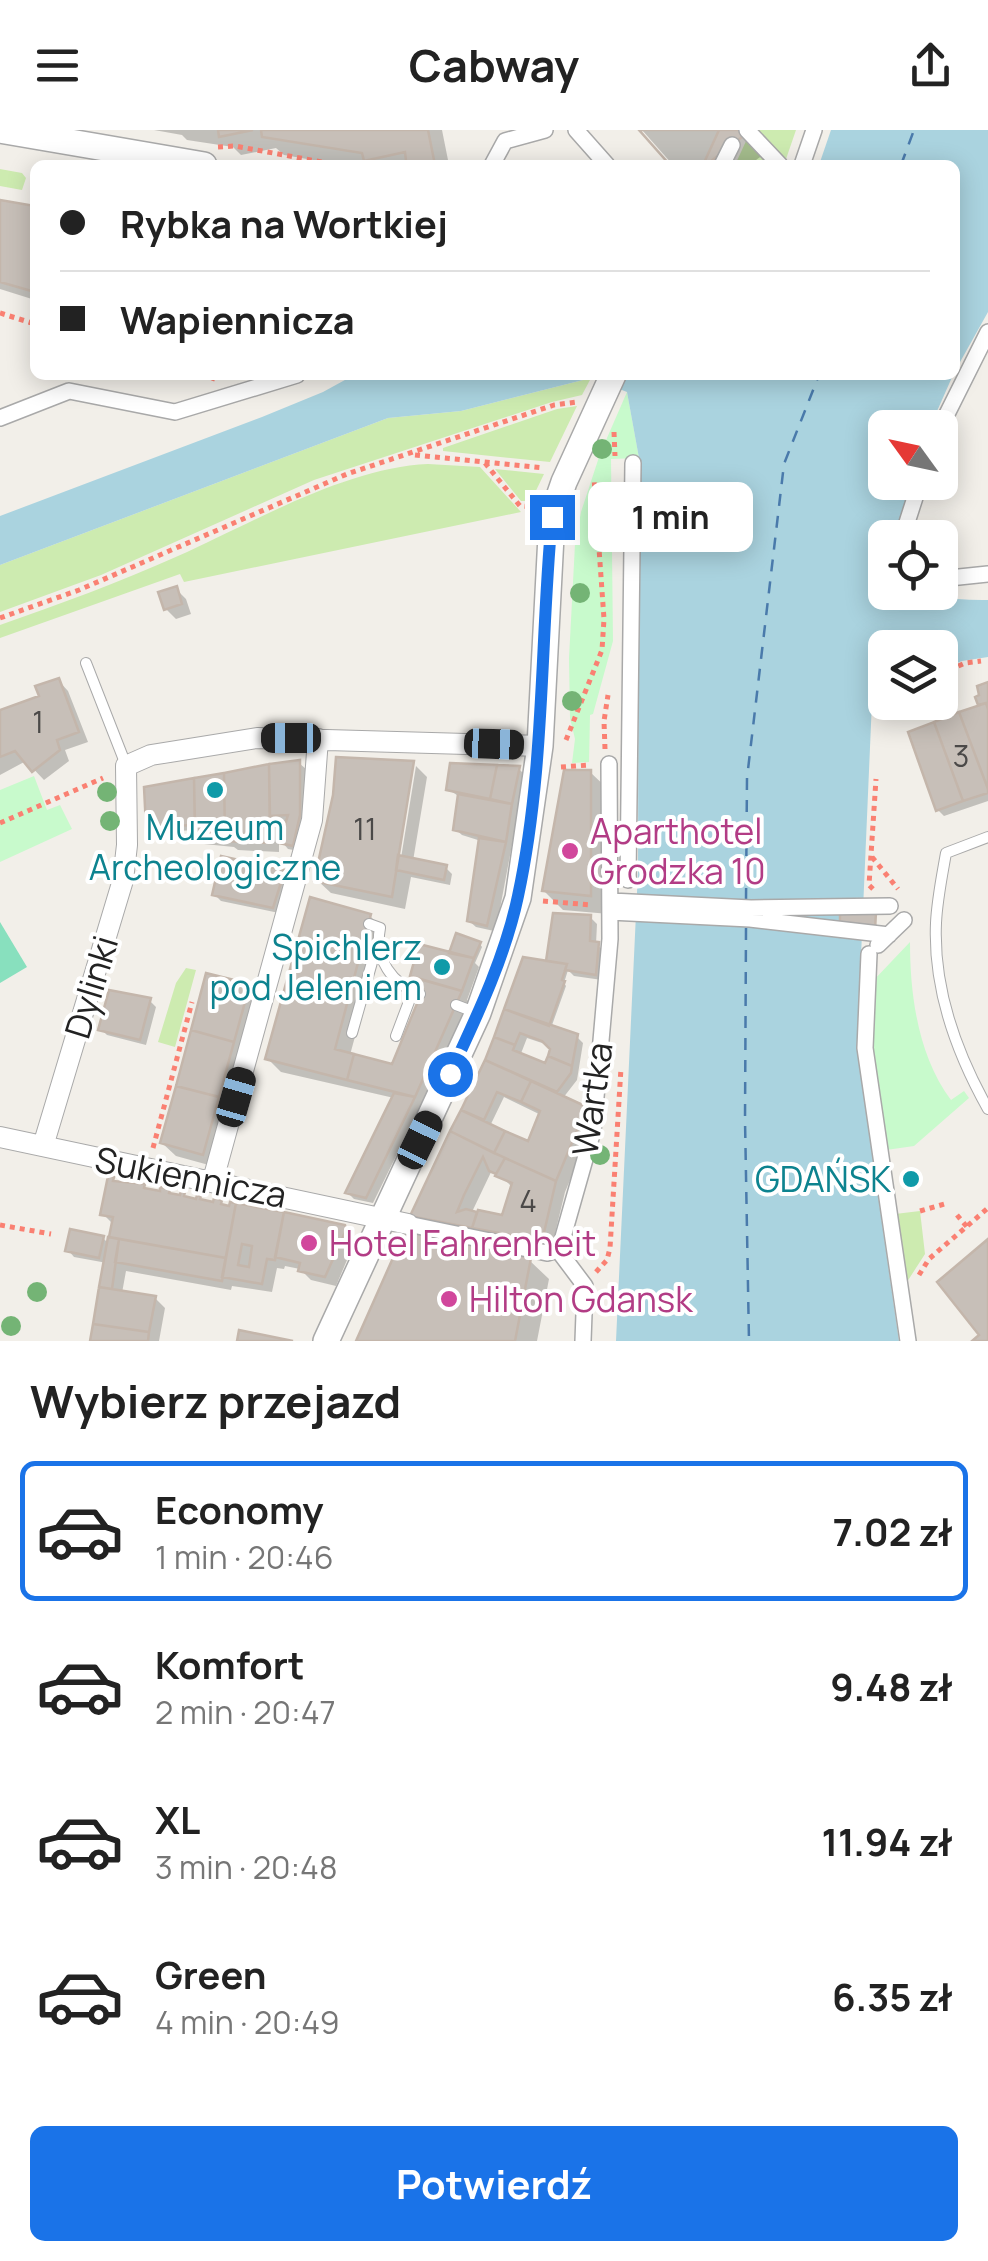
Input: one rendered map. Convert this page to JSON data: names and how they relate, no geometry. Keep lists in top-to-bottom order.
{
  "streets": {
    "street": ["Dylinki", "Wartka", "Sukiennicza"]
  },
  "crossings": [
    ["Dylinki", "Sukiennicza"]
  ],
  "places": [
    "Muzeum Archeologiczne",
    "Aparthotel Grodzka 10",
    "Spichlerz pod Jeleniem",
    "GDAŃSK",
    "Hotel Fahrenheit",
    "Hilton Gdansk"
  ],
  "house_numbers": [
    "1",
    "3",
    "11",
    "4"
  ],
  "north": "top left",
  "page": {
    "header": "Cabway",
    "banner": ["Rybka na Wortkiej", "Wapiennicza"],
    "bubble": "1 min",
    "heading": "Wybierz przejazd",
    "list": [
      {
        "name": "Economy",
        "note": "1 min · 20:46",
        "value": "7.02 zł"
      },
      {
        "name": "Komfort",
        "note": "2 min · 20:47",
        "value": "9.48 zł"
      },
      {
        "name": "XL",
        "note": "3 min · 20:48",
        "value": "11.94 zł"
      },
      {
        "name": "Green",
        "note": "4 min · 20:49",
        "value": "6.35 zł"
      }
    ],
    "buttons": "Potwierdź"
  }
}
